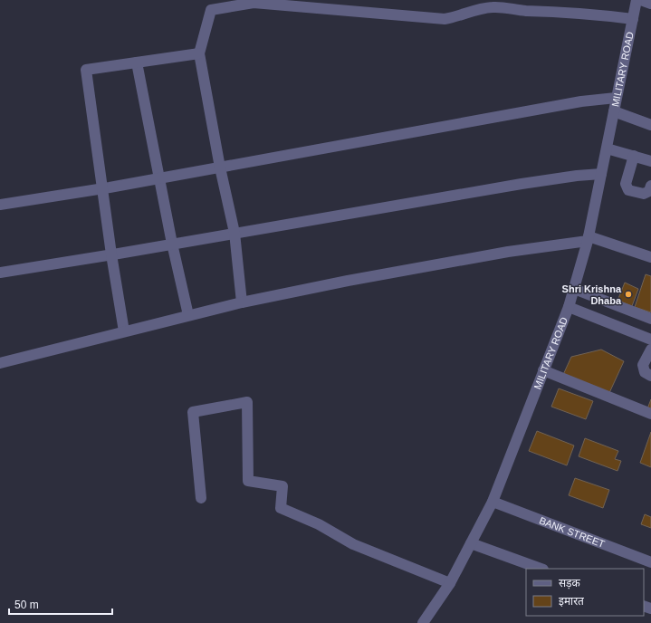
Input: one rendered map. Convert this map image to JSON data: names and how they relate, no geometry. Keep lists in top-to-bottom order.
{
  "streets": {
    "street": ["MILITARY ROAD", "BANK STREET"]
  },
  "crossings": [
    ["MILITARY ROAD", "BANK STREET"]
  ],
  "places": ["Shri Krishna Dhaba"],
  "legend": ["सड़क", "इमारत"],
  "scale_bar": "50 m"
}
